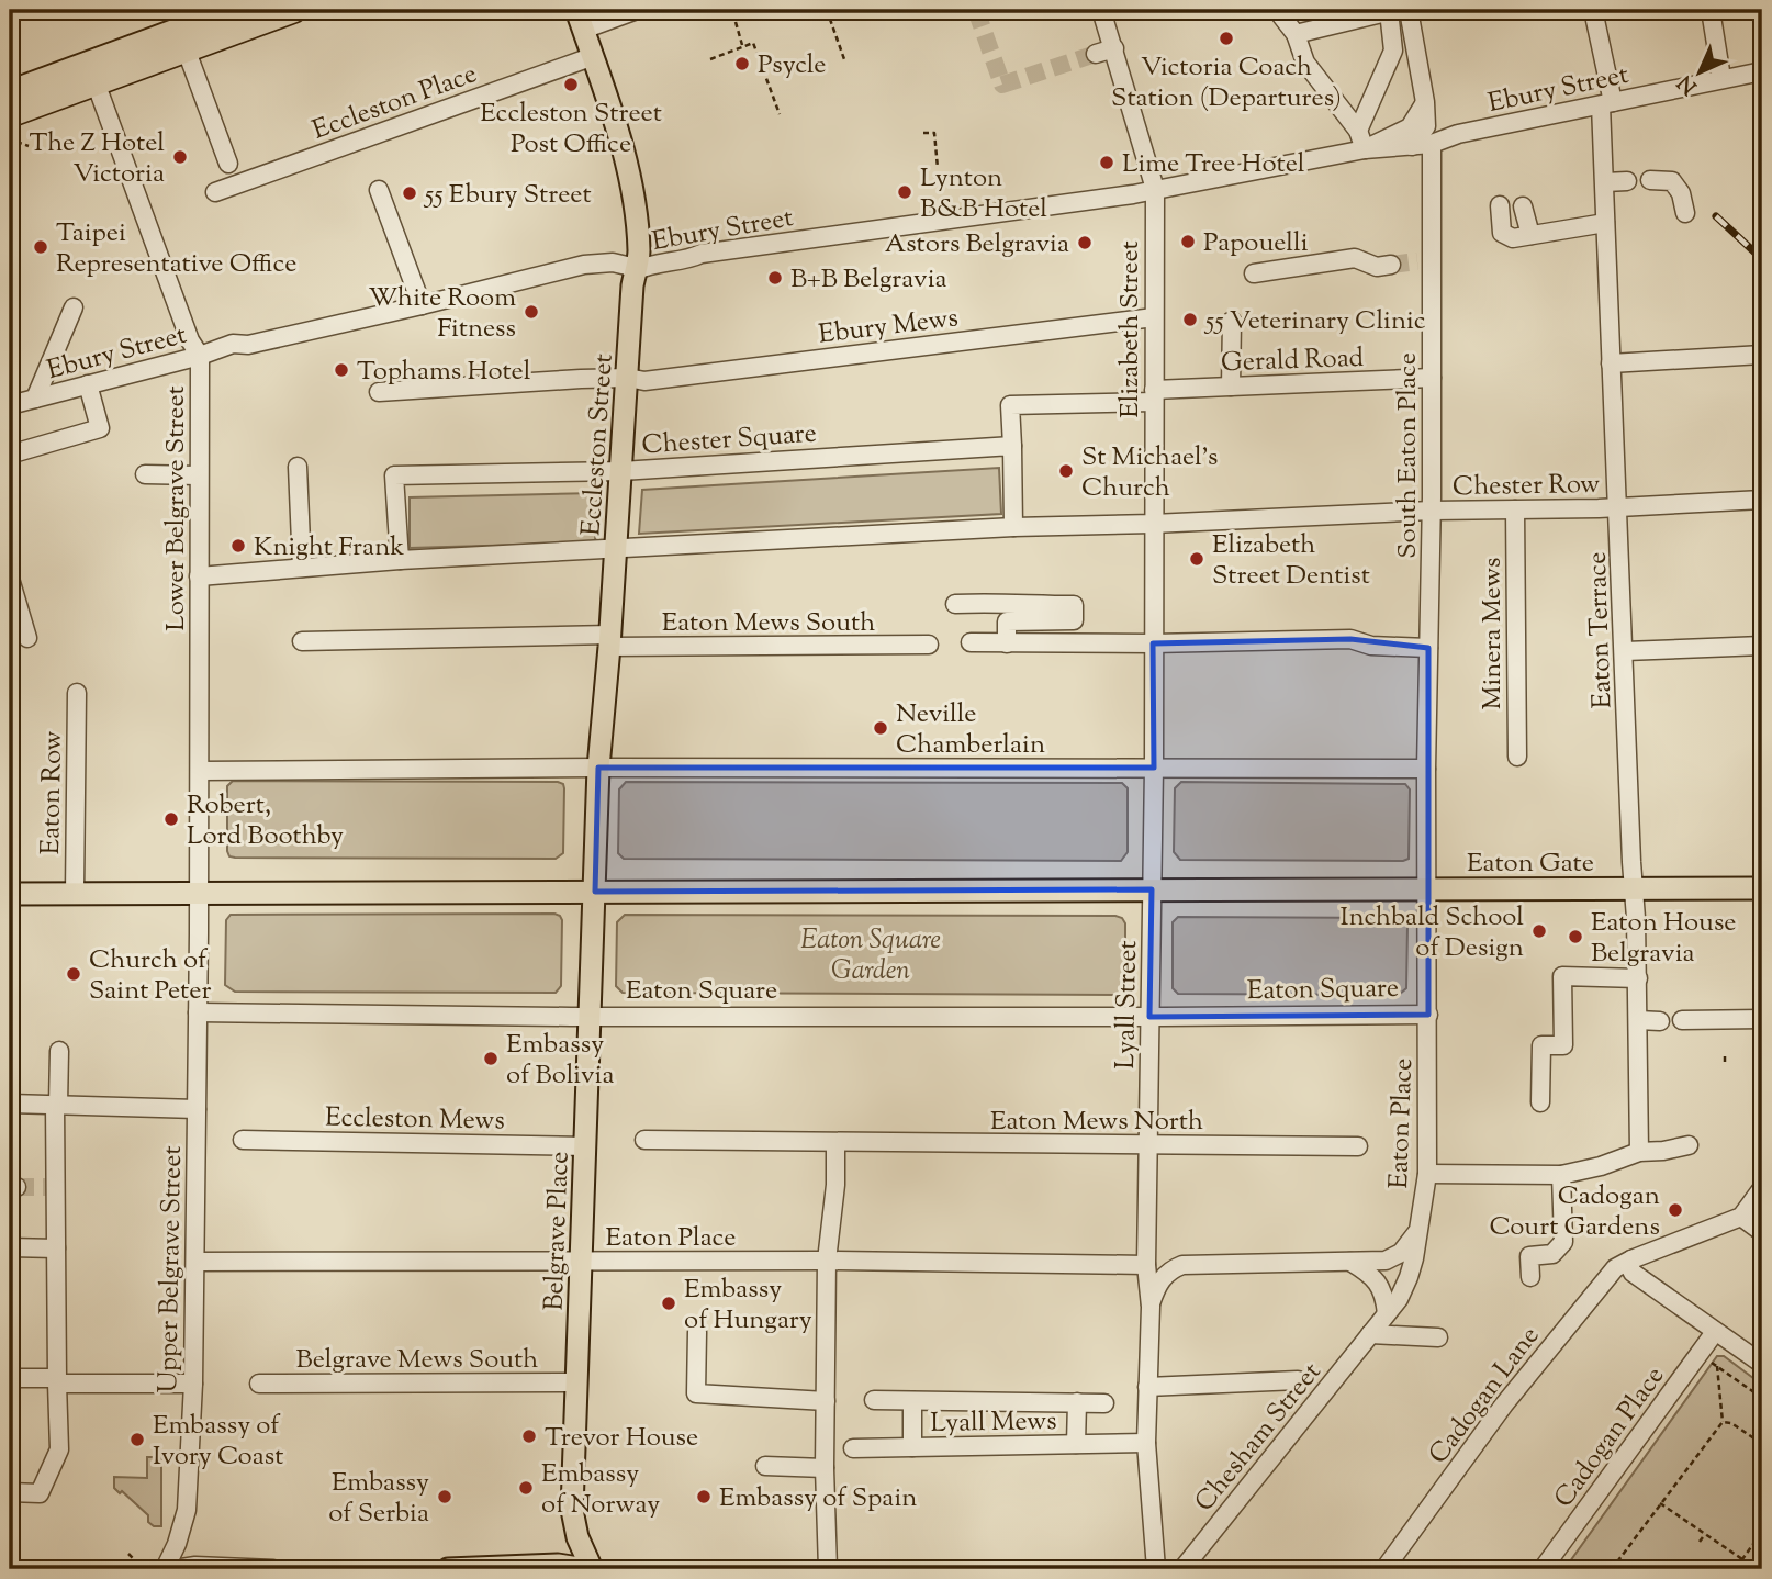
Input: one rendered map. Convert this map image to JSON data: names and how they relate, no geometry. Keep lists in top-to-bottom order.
{
  "streets": {
    "main road": ["Eccleston Street", "Eaton Gate", "Belgrave Place"],
    "street": [
      "Ebury Street",
      "Eccleston Place",
      "Ebury Mews",
      "Elizabeth Street",
      "Gerald Road",
      "Chester Square",
      "South Eaton Place",
      "Chester Row",
      "Lower Belgrave Street",
      "Eaton Mews South",
      "Eaton Terrace",
      "Minera Mews",
      "Eaton Row",
      "Eaton Square",
      "Lyall Street",
      "Eccleston Mews",
      "Eaton Mews North",
      "Eaton Place",
      "Upper Belgrave Street",
      "Belgrave Mews South",
      "Cadogan Lane",
      "Lyall Mews",
      "Chesham Street",
      "Cadogan Place"
    ]
  },
  "crossings": [
    ["Ebury Street", "Elizabeth Street"],
    ["Ebury Street", "Eccleston Street"],
    ["Ebury Street", "South Eaton Place"],
    ["Ebury Street", "Lower Belgrave Street"],
    ["Ebury Street", "Eaton Terrace"],
    ["Eccleston Place", "Eccleston Street"],
    ["Ebury Mews", "Elizabeth Street"],
    ["Ebury Mews", "Eccleston Street"],
    ["Elizabeth Street", "Gerald Road"],
    ["Elizabeth Street", "Chester Row"],
    ["Elizabeth Street", "Lyall Street"],
    ["Gerald Road", "South Eaton Place"],
    ["Chester Square", "Eccleston Street"],
    ["Eccleston Street", "Eaton Mews South"],
    ["Eccleston Street", "Belgrave Place"],
    ["South Eaton Place", "Chester Row"],
    ["South Eaton Place", "Eaton Square"],
    ["Chester Row", "Eaton Terrace"],
    ["Chester Row", "Minera Mews"],
    ["Eaton Terrace", "Eaton Gate"],
    ["Eaton Gate", "Eaton Square"],
    ["Eaton Square", "Lyall Street"],
    ["Eaton Square", "Eaton Place"],
    ["Eaton Square", "Belgrave Place"],
    ["Eaton Square", "Upper Belgrave Street"],
    ["Lyall Street", "Eaton Mews North"],
    ["Lyall Street", "Eaton Place"],
    ["Lyall Street", "Lyall Mews"],
    ["Eccleston Mews", "Belgrave Place"],
    ["Eaton Place", "Belgrave Place"],
    ["Eaton Place", "Upper Belgrave Street"],
    ["Eaton Place", "Chesham Street"],
    ["Belgrave Place", "Belgrave Mews South"]
  ],
  "parks": ["Eaton Square Garden"],
  "places": [
    "Victoria Coach Station (Departures)",
    "Psycle",
    "Eccleston Street Post Office",
    "The Z Hotel Victoria",
    "Lime Tree Hotel",
    "Lynton B&B Hotel",
    "55 Ebury Street",
    "Papouelli",
    "Astors Belgravia",
    "Taipei Representative Office",
    "B+B Belgravia",
    "White Room Fitness",
    "55 Veterinary Clinic",
    "Tophams Hotel",
    "St Michael's Church",
    "Knight Frank",
    "Elizabeth Street Dentist",
    "Neville Chamberlain",
    "Robert, Lord Boothby",
    "Inchbald School of Design",
    "Eaton House Belgravia",
    "Church of Saint Peter",
    "Embassy of Bolivia",
    "Cadogan Court Gardens",
    "Embassy of Hungary",
    "Trevor House",
    "Embassy of Ivory Coast",
    "Embassy of Norway",
    "Embassy of Serbia",
    "Embassy of Spain"
  ],
  "north": "bottom left"
}
